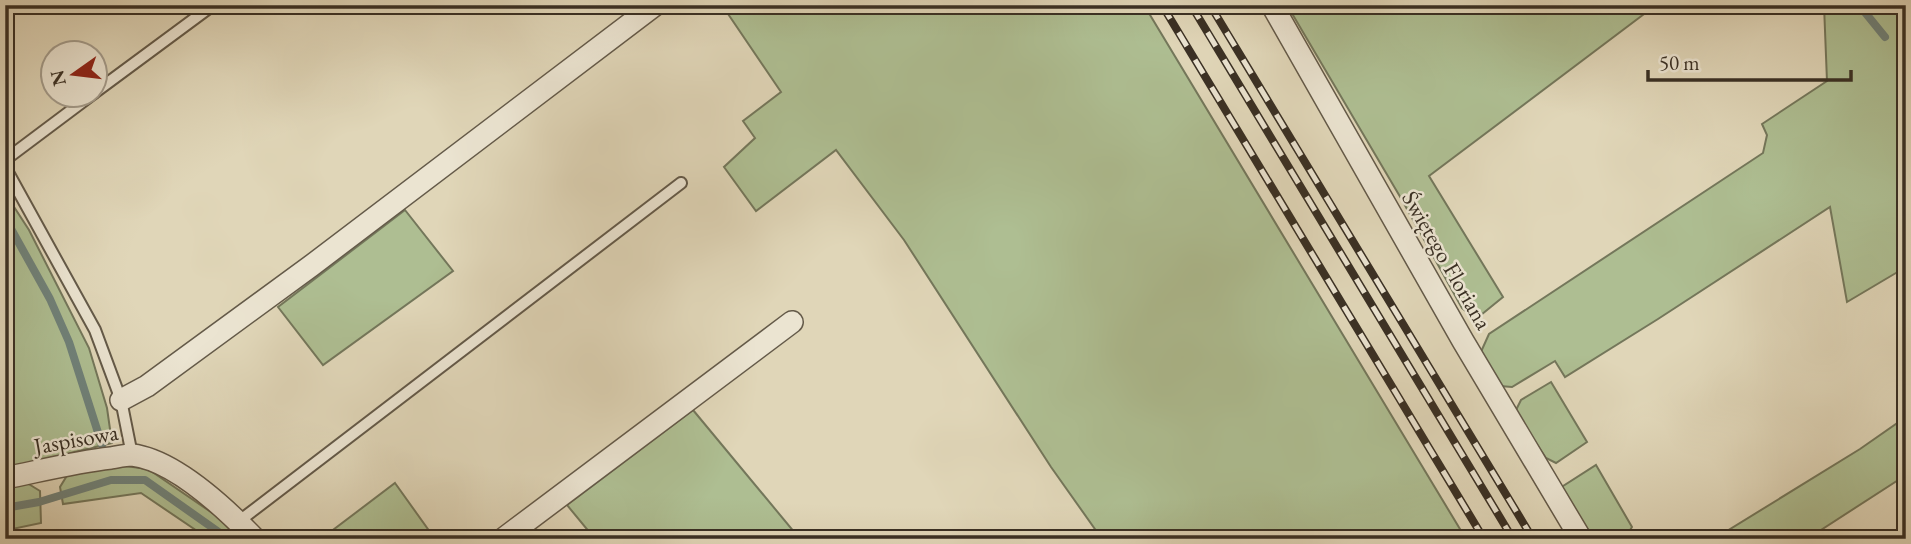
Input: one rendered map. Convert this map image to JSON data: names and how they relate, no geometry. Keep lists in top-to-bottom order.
{
  "streets": {
    "street": ["Świętego Floriana", "Jaspisowa"]
  },
  "scale_bar": "50 m",
  "north": "left"
}
